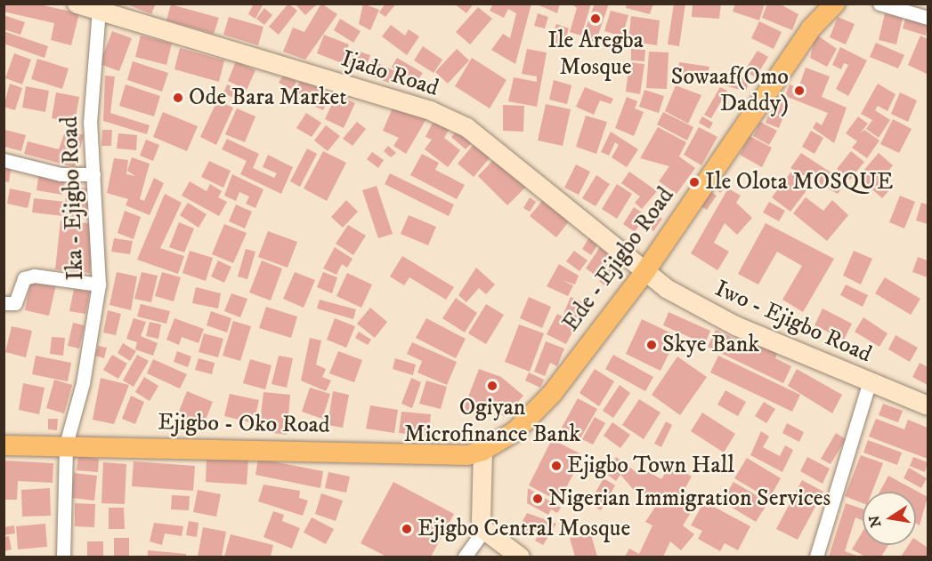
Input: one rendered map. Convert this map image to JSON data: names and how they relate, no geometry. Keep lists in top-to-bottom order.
{
  "streets": {
    "main road": ["Ede - Ejigbo Road", "Ejigbo - Oko Road"],
    "street": ["Ijado Road", "Ika - Ejigbo Road", "Iwo - Ejigbo Road"]
  },
  "crossings": [
    ["Ijado Road", "Ika - Ejigbo Road"],
    ["Ijado Road", "Ede - Ejigbo Road"],
    ["Ijado Road", "Iwo - Ejigbo Road"],
    ["Ika - Ejigbo Road", "Ejigbo - Oko Road"],
    ["Ede - Ejigbo Road", "Iwo - Ejigbo Road"],
    ["Ede - Ejigbo Road", "Ejigbo - Oko Road"]
  ],
  "places": [
    "Ile Aregba Mosque",
    "Sowaaf(Omo Daddy)",
    "Ode Bara Market",
    "Ile Olota MOSQUE",
    "Skye Bank",
    "Ogiyan Microfinance Bank",
    "Ejigbo Town Hall",
    "Nigerian Immigration Services",
    "Ejigbo Central Mosque"
  ],
  "north": "left"
}
